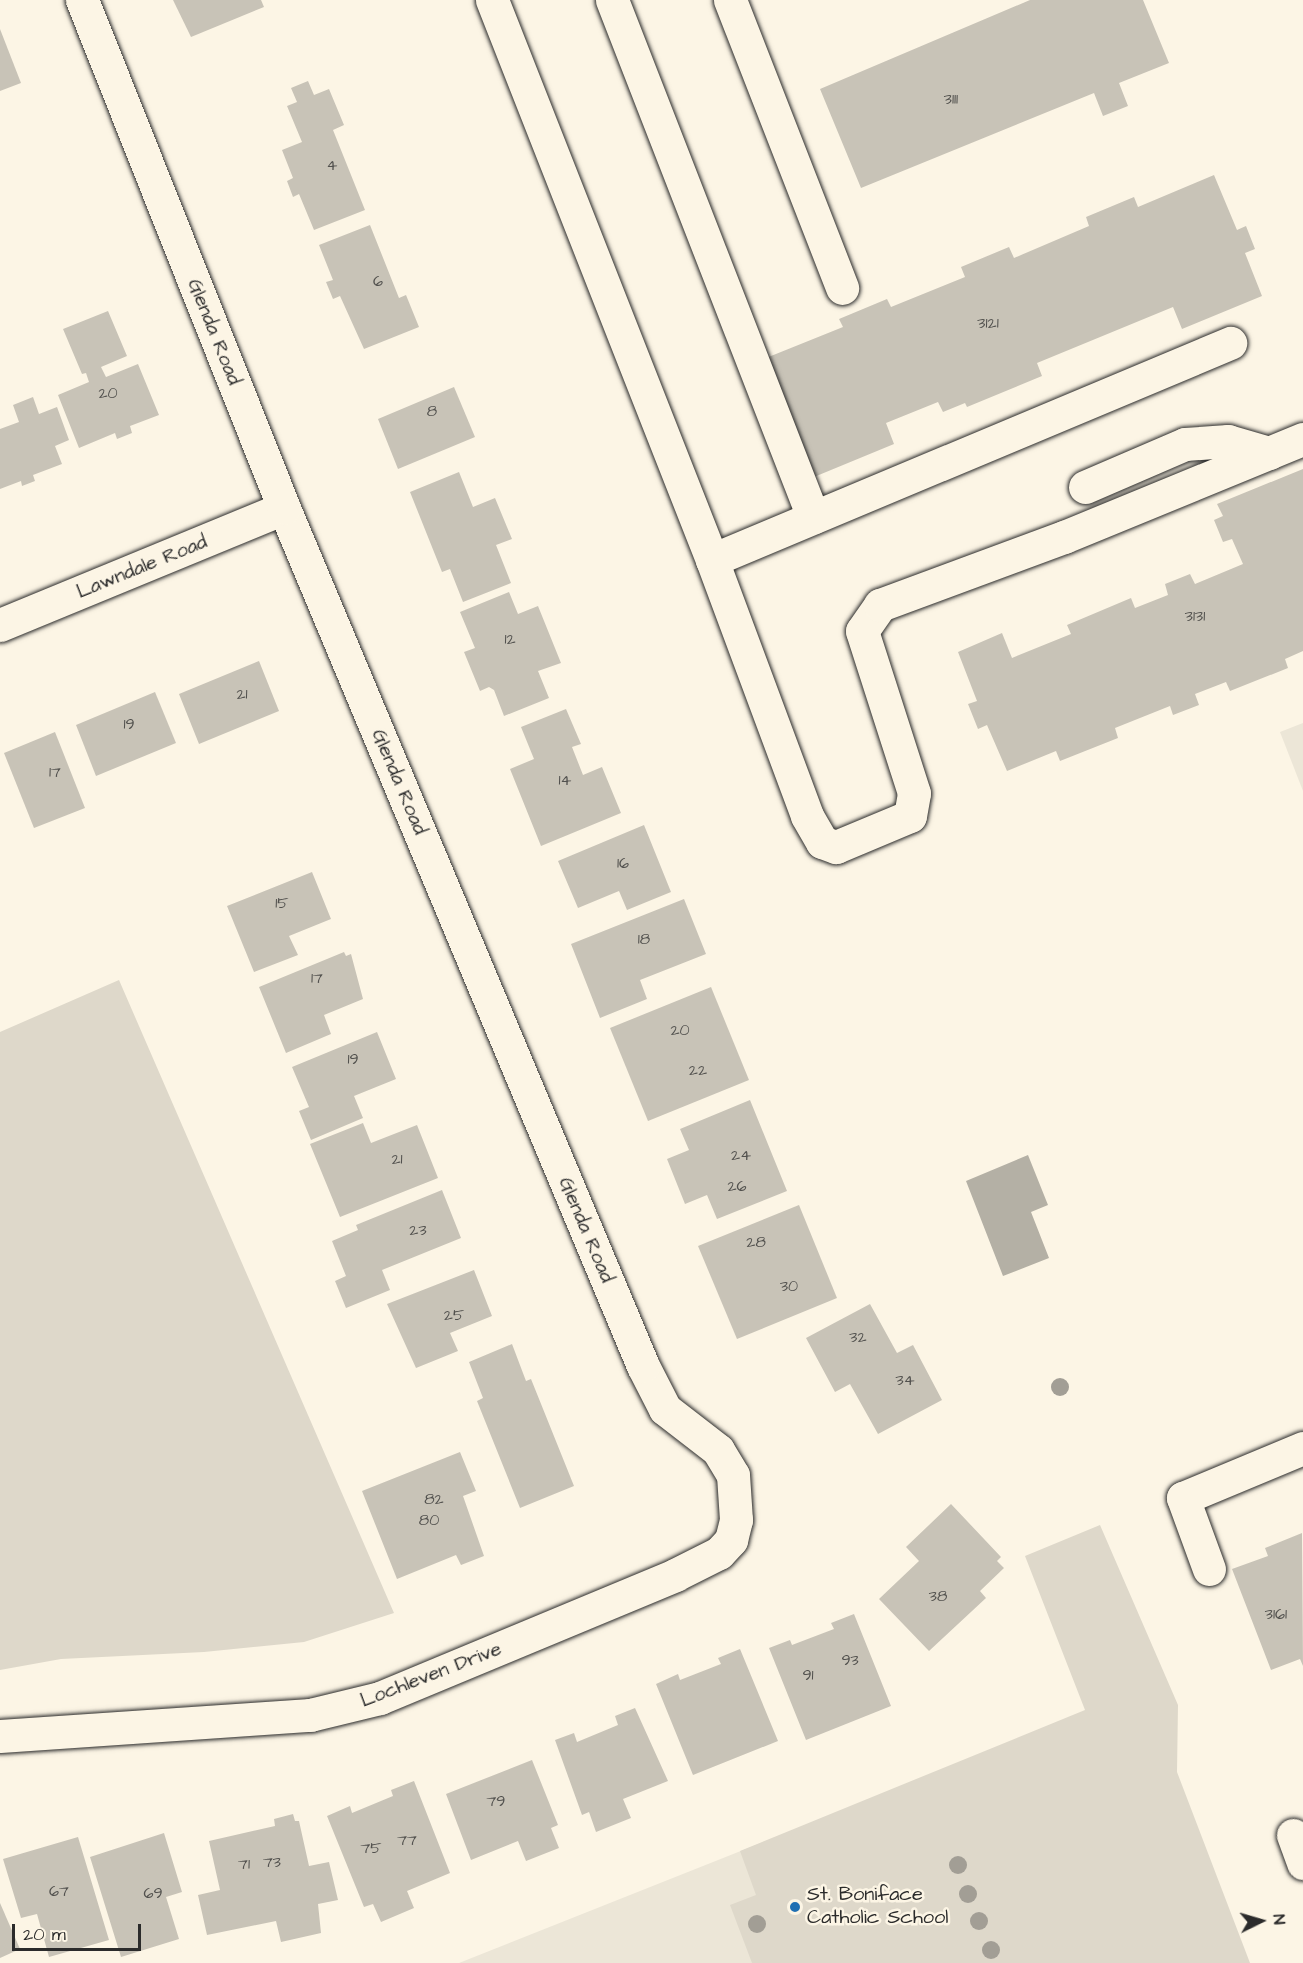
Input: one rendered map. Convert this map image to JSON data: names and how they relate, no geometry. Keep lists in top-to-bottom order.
{
  "streets": {
    "street": ["Glenda Road", "Lawndale Road", "Lochleven Drive"]
  },
  "crossings": [
    ["Glenda Road", "Lawndale Road"],
    ["Glenda Road", "Lochleven Drive"]
  ],
  "places": ["St. Boniface Catholic School"],
  "house_numbers": [
    "3111",
    "4",
    "6",
    "3121",
    "20",
    "8",
    "3131",
    "12",
    "21",
    "19",
    "17",
    "14",
    "16",
    "15",
    "18",
    "17",
    "20",
    "19",
    "22",
    "24",
    "21",
    "26",
    "23",
    "28",
    "30",
    "25",
    "32",
    "34",
    "82",
    "80",
    "38",
    "3161",
    "93",
    "91",
    "79",
    "77",
    "75",
    "73",
    "71",
    "67",
    "69"
  ],
  "scale_bar": "20 m",
  "north": "right"
}
